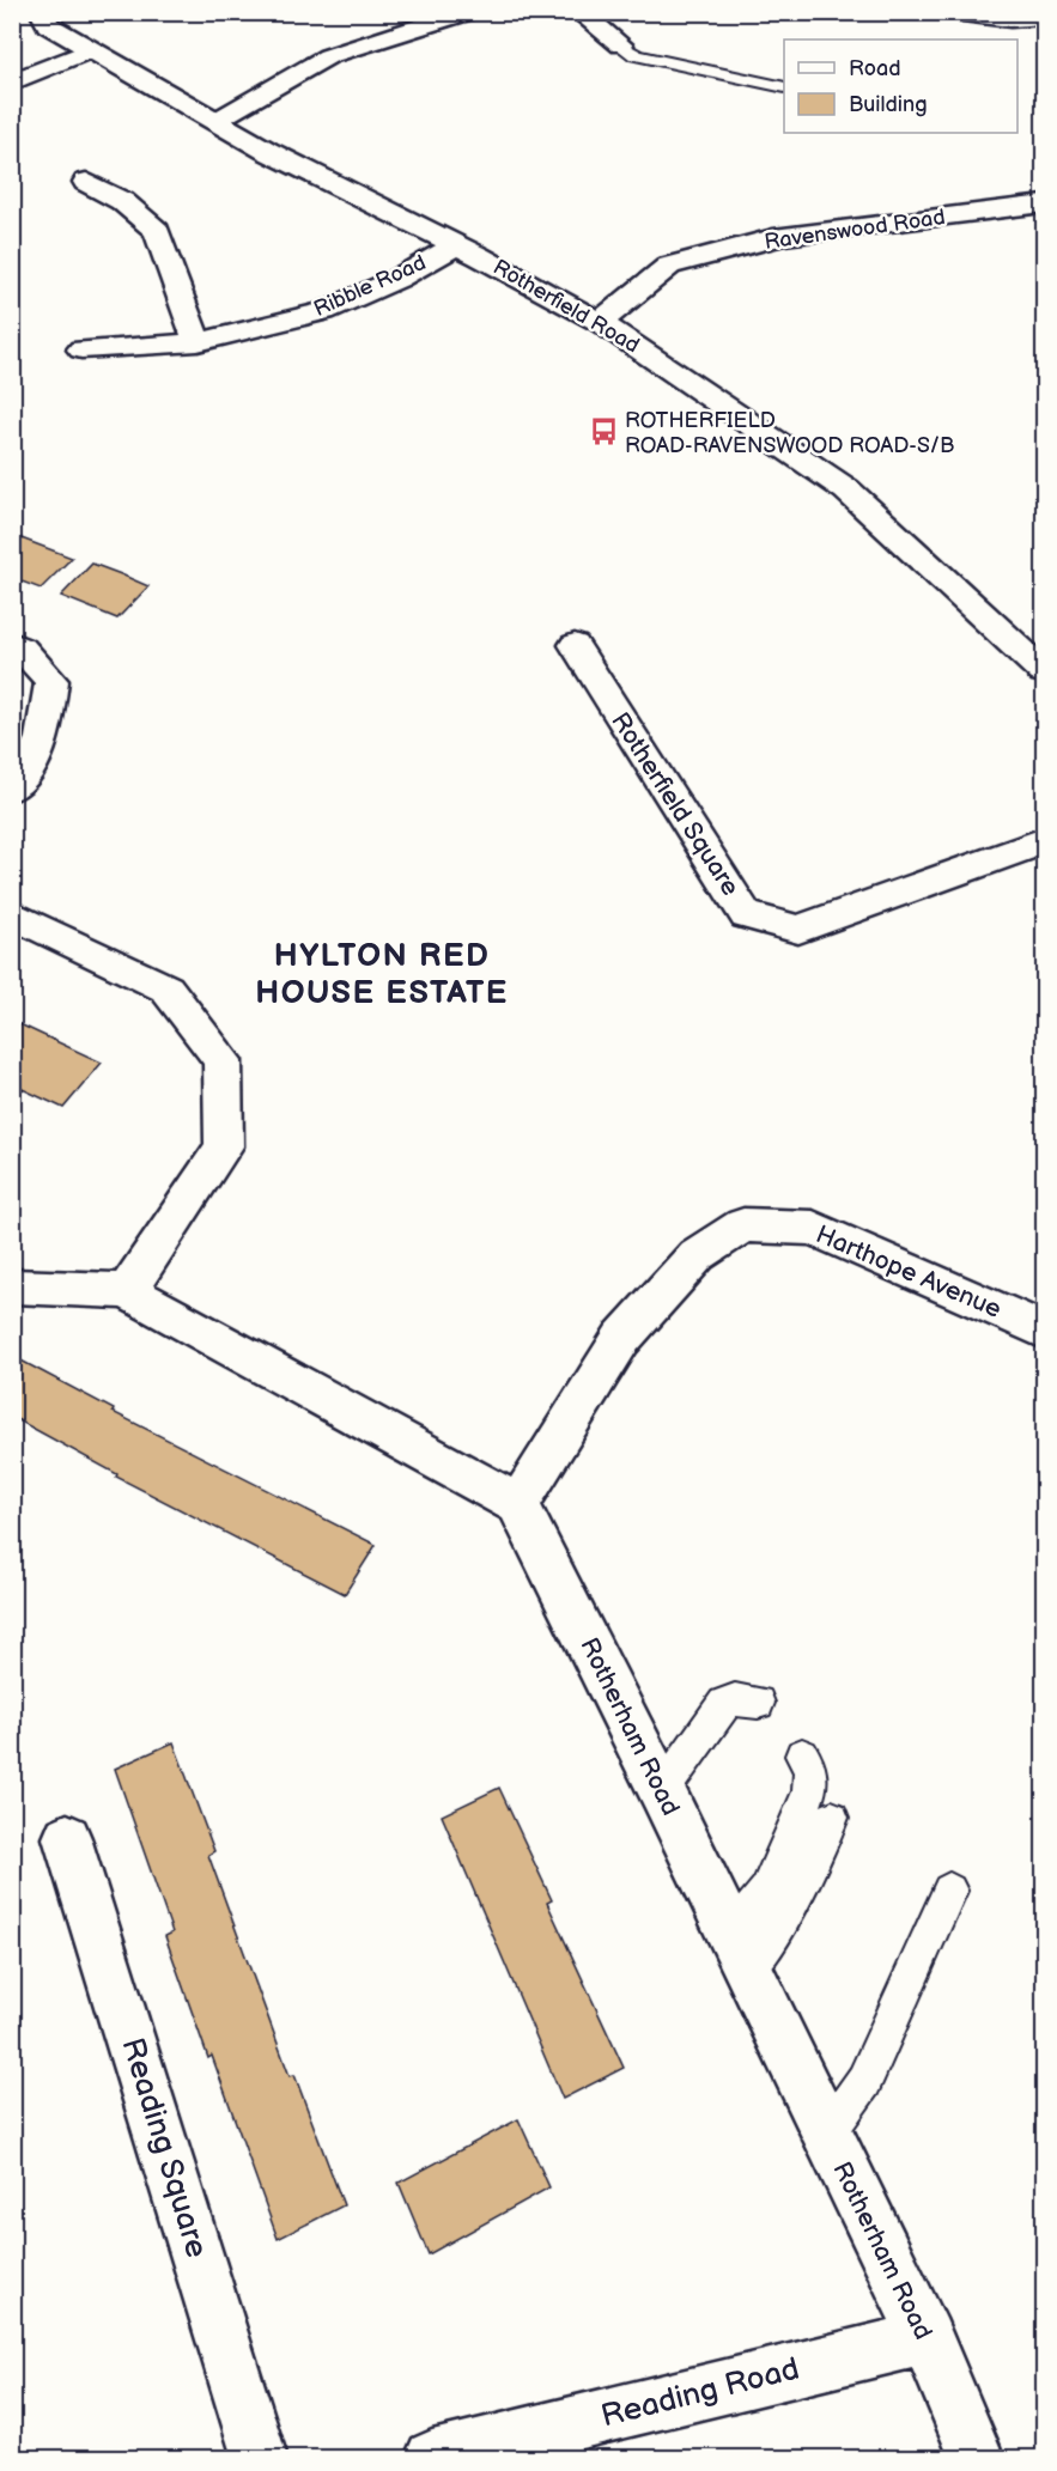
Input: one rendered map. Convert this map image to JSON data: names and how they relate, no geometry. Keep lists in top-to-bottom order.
{
  "streets": {
    "street": [
      "Ravenswood Road",
      "Ribble Road",
      "Rotherfield Road",
      "Rotherfield Square",
      "Harthope Avenue",
      "Rotherham Road",
      "Reading Square",
      "Reading Road"
    ]
  },
  "crossings": [
    ["Ravenswood Road", "Rotherfield Road"],
    ["Ribble Road", "Rotherfield Road"],
    ["Harthope Avenue", "Rotherham Road"],
    ["Rotherham Road", "Reading Road"]
  ],
  "districts": ["HYLTON RED HOUSE ESTATE"],
  "places": {
    "bus stop": ["ROTHERFIELD ROAD-RAVENSWOOD ROAD-S/B"]
  },
  "legend": ["Road", "Building"]
}
